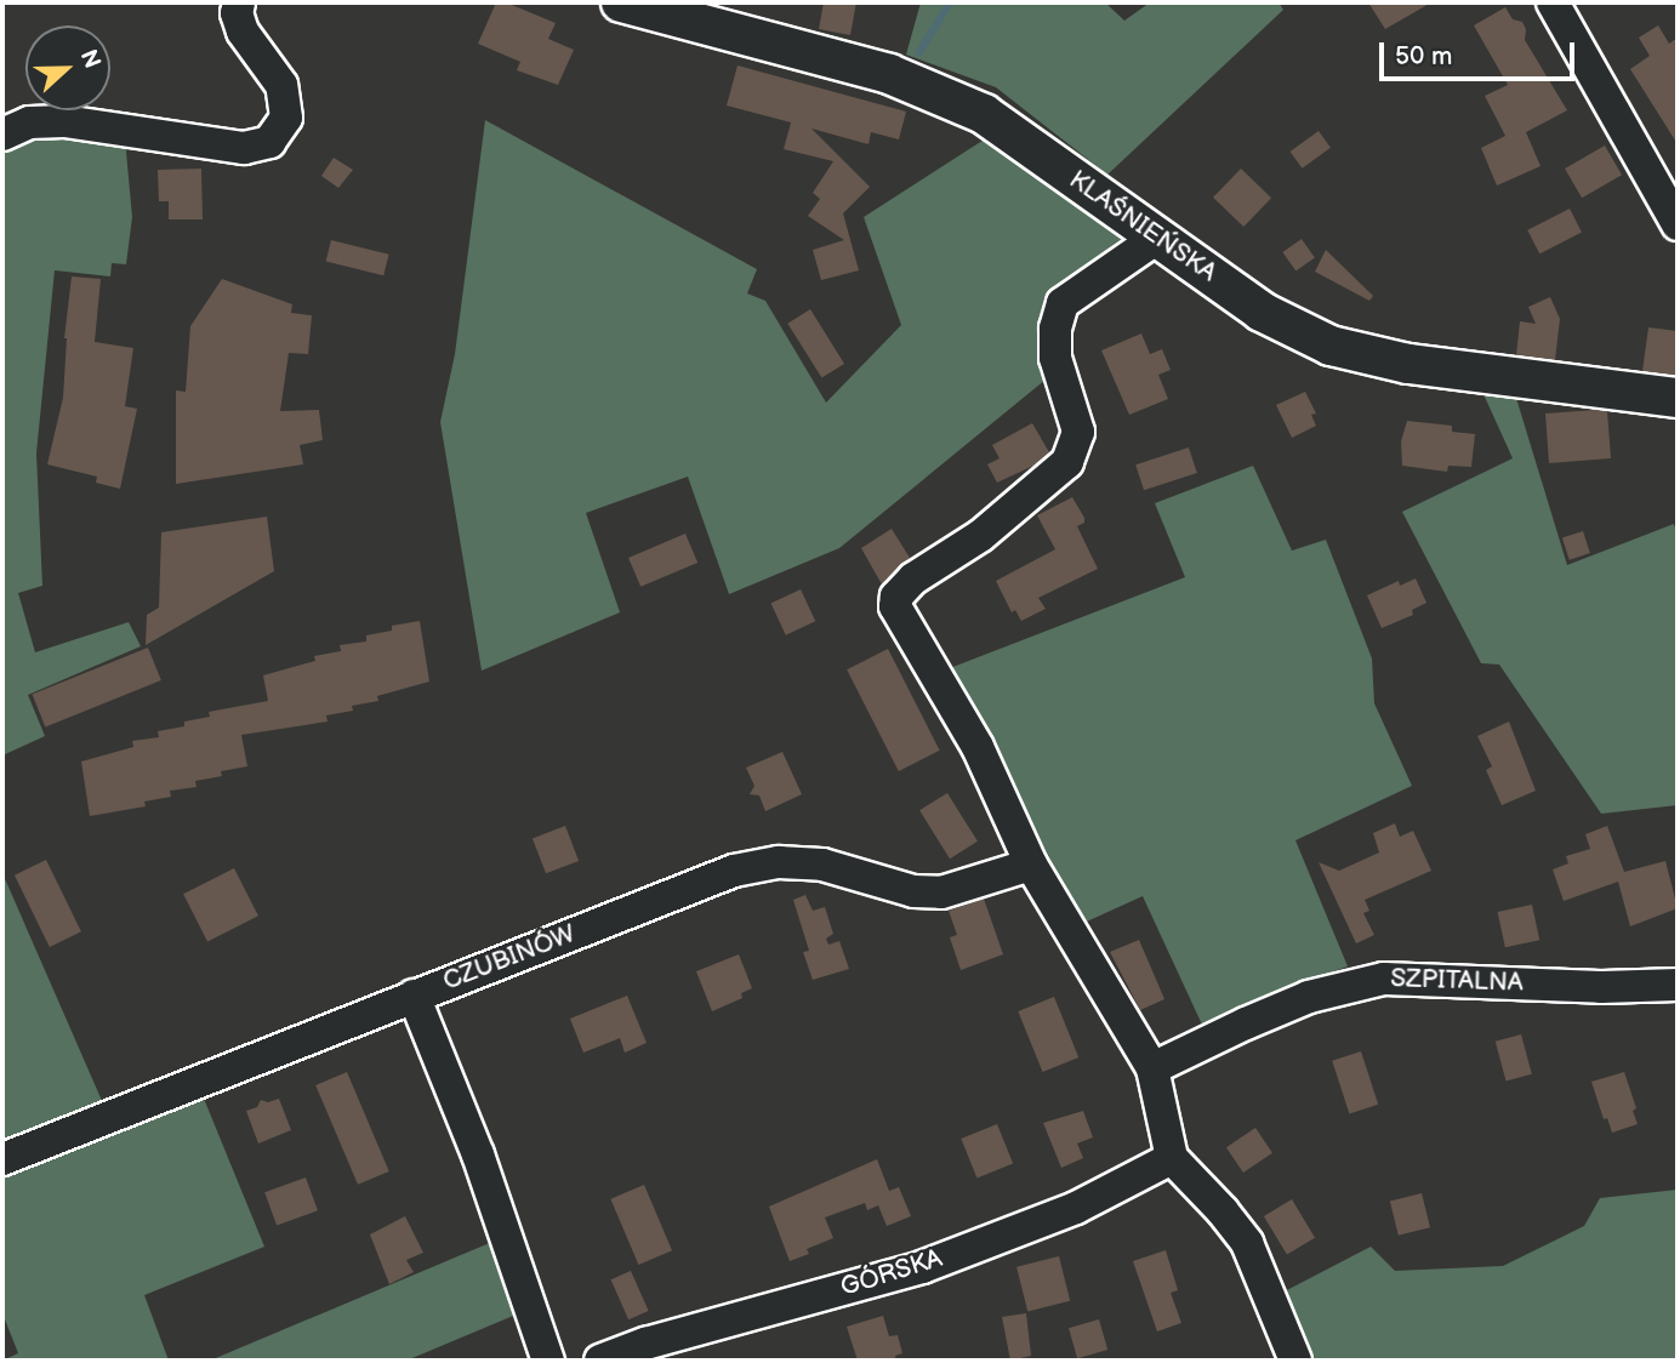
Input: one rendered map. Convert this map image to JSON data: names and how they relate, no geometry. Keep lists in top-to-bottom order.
{
  "streets": {
    "street": [
      "KLAŚNIEŃSKA",
      "CZUBINÓW",
      "SZPITALNA",
      "GÓRSKA"
    ]
  },
  "scale_bar": "50 m",
  "north": "right"
}
